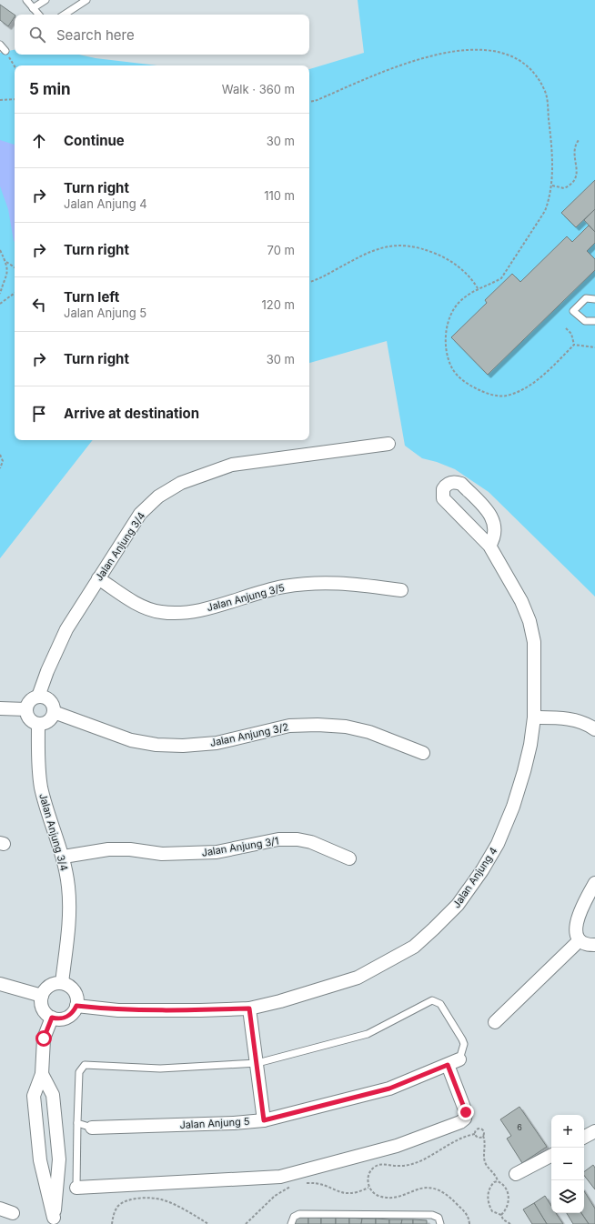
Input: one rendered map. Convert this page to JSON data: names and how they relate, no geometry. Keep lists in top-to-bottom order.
{
  "streets": {
    "street": [
      "Jalan Anjung 3/4",
      "Jalan Anjung 3/5",
      "Jalan Anjung 3/2",
      "Jalan Anjung 3/1",
      "Jalan Anjung 4",
      "Jalan Anjung 5"
    ]
  },
  "crossings": [
    ["Jalan Anjung 3/4", "Jalan Anjung 3/5"],
    ["Jalan Anjung 3/4", "Jalan Anjung 3/2"],
    ["Jalan Anjung 3/4", "Jalan Anjung 3/1"],
    ["Jalan Anjung 3/4", "Jalan Anjung 4"]
  ],
  "house_numbers": ["6"],
  "page": {
    "search": "Search here",
    "heading": ["5 min", "Walk · 360 m"],
    "list": [
      ["Continue", "30 m"],
      ["Turn right", "Jalan Anjung 4", "110 m"],
      ["Turn right", "70 m"],
      ["Turn left", "Jalan Anjung 5", "120 m"],
      ["Turn right", "30 m"],
      "Arrive at destination"
    ],
    "map_buttons": ["+", "−"]
  }
}
